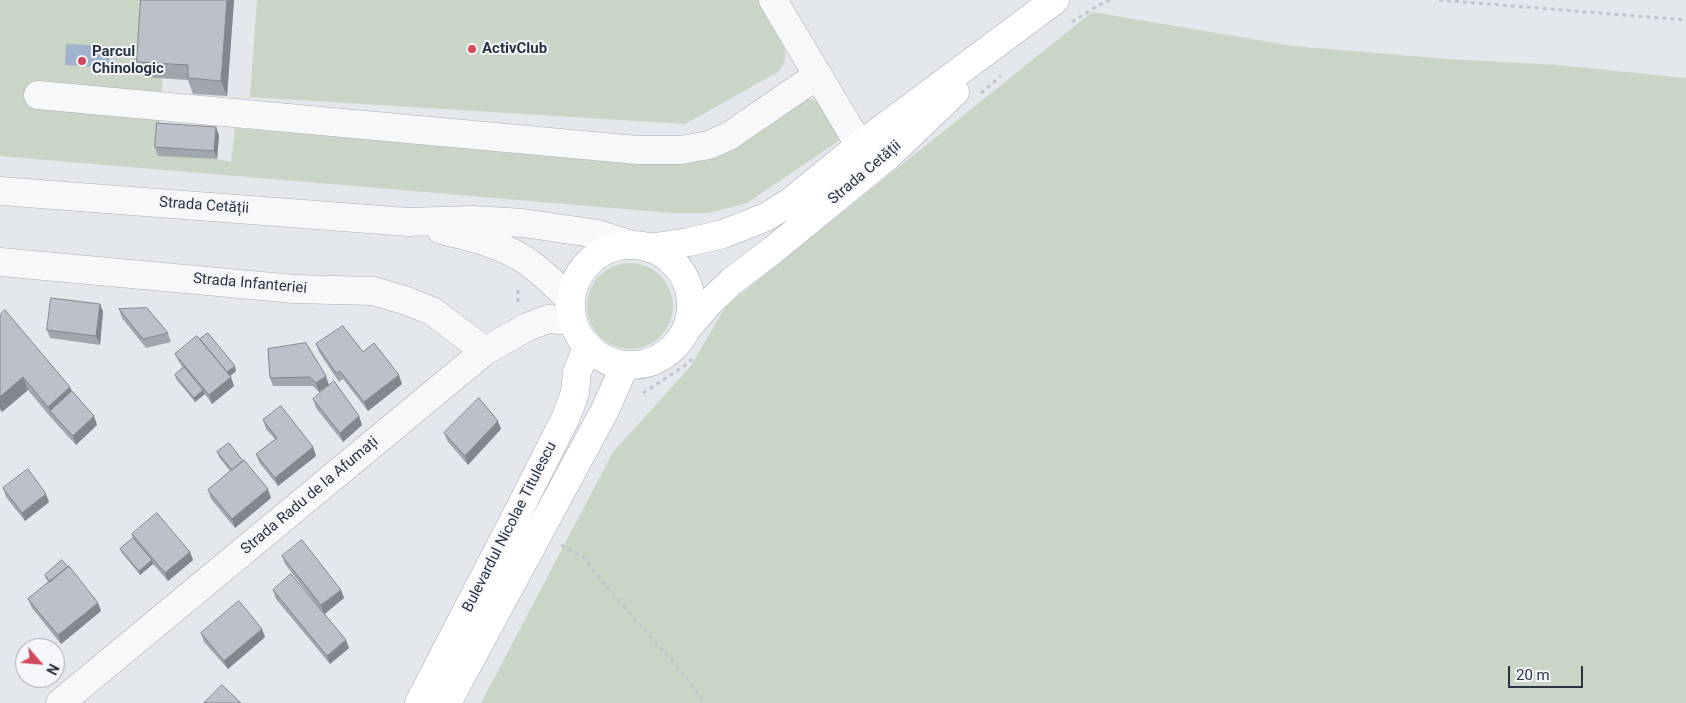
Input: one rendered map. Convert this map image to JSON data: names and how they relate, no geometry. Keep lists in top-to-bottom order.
{
  "streets": {
    "main road": ["Strada Cetății", "Bulevardul Nicolae Titulescu"],
    "street": ["Strada Infanteriei", "Strada Radu de la Afumați"]
  },
  "crossings": [
    ["Strada Cetății", "Strada Radu de la Afumați"],
    ["Strada Cetății", "Bulevardul Nicolae Titulescu"],
    ["Strada Infanteriei", "Strada Radu de la Afumați"],
    ["Strada Radu de la Afumați", "Bulevardul Nicolae Titulescu"]
  ],
  "places": ["ActivClub", "Parcul Chinologic"],
  "scale_bar": "20 m",
  "north": "bottom right"
}
